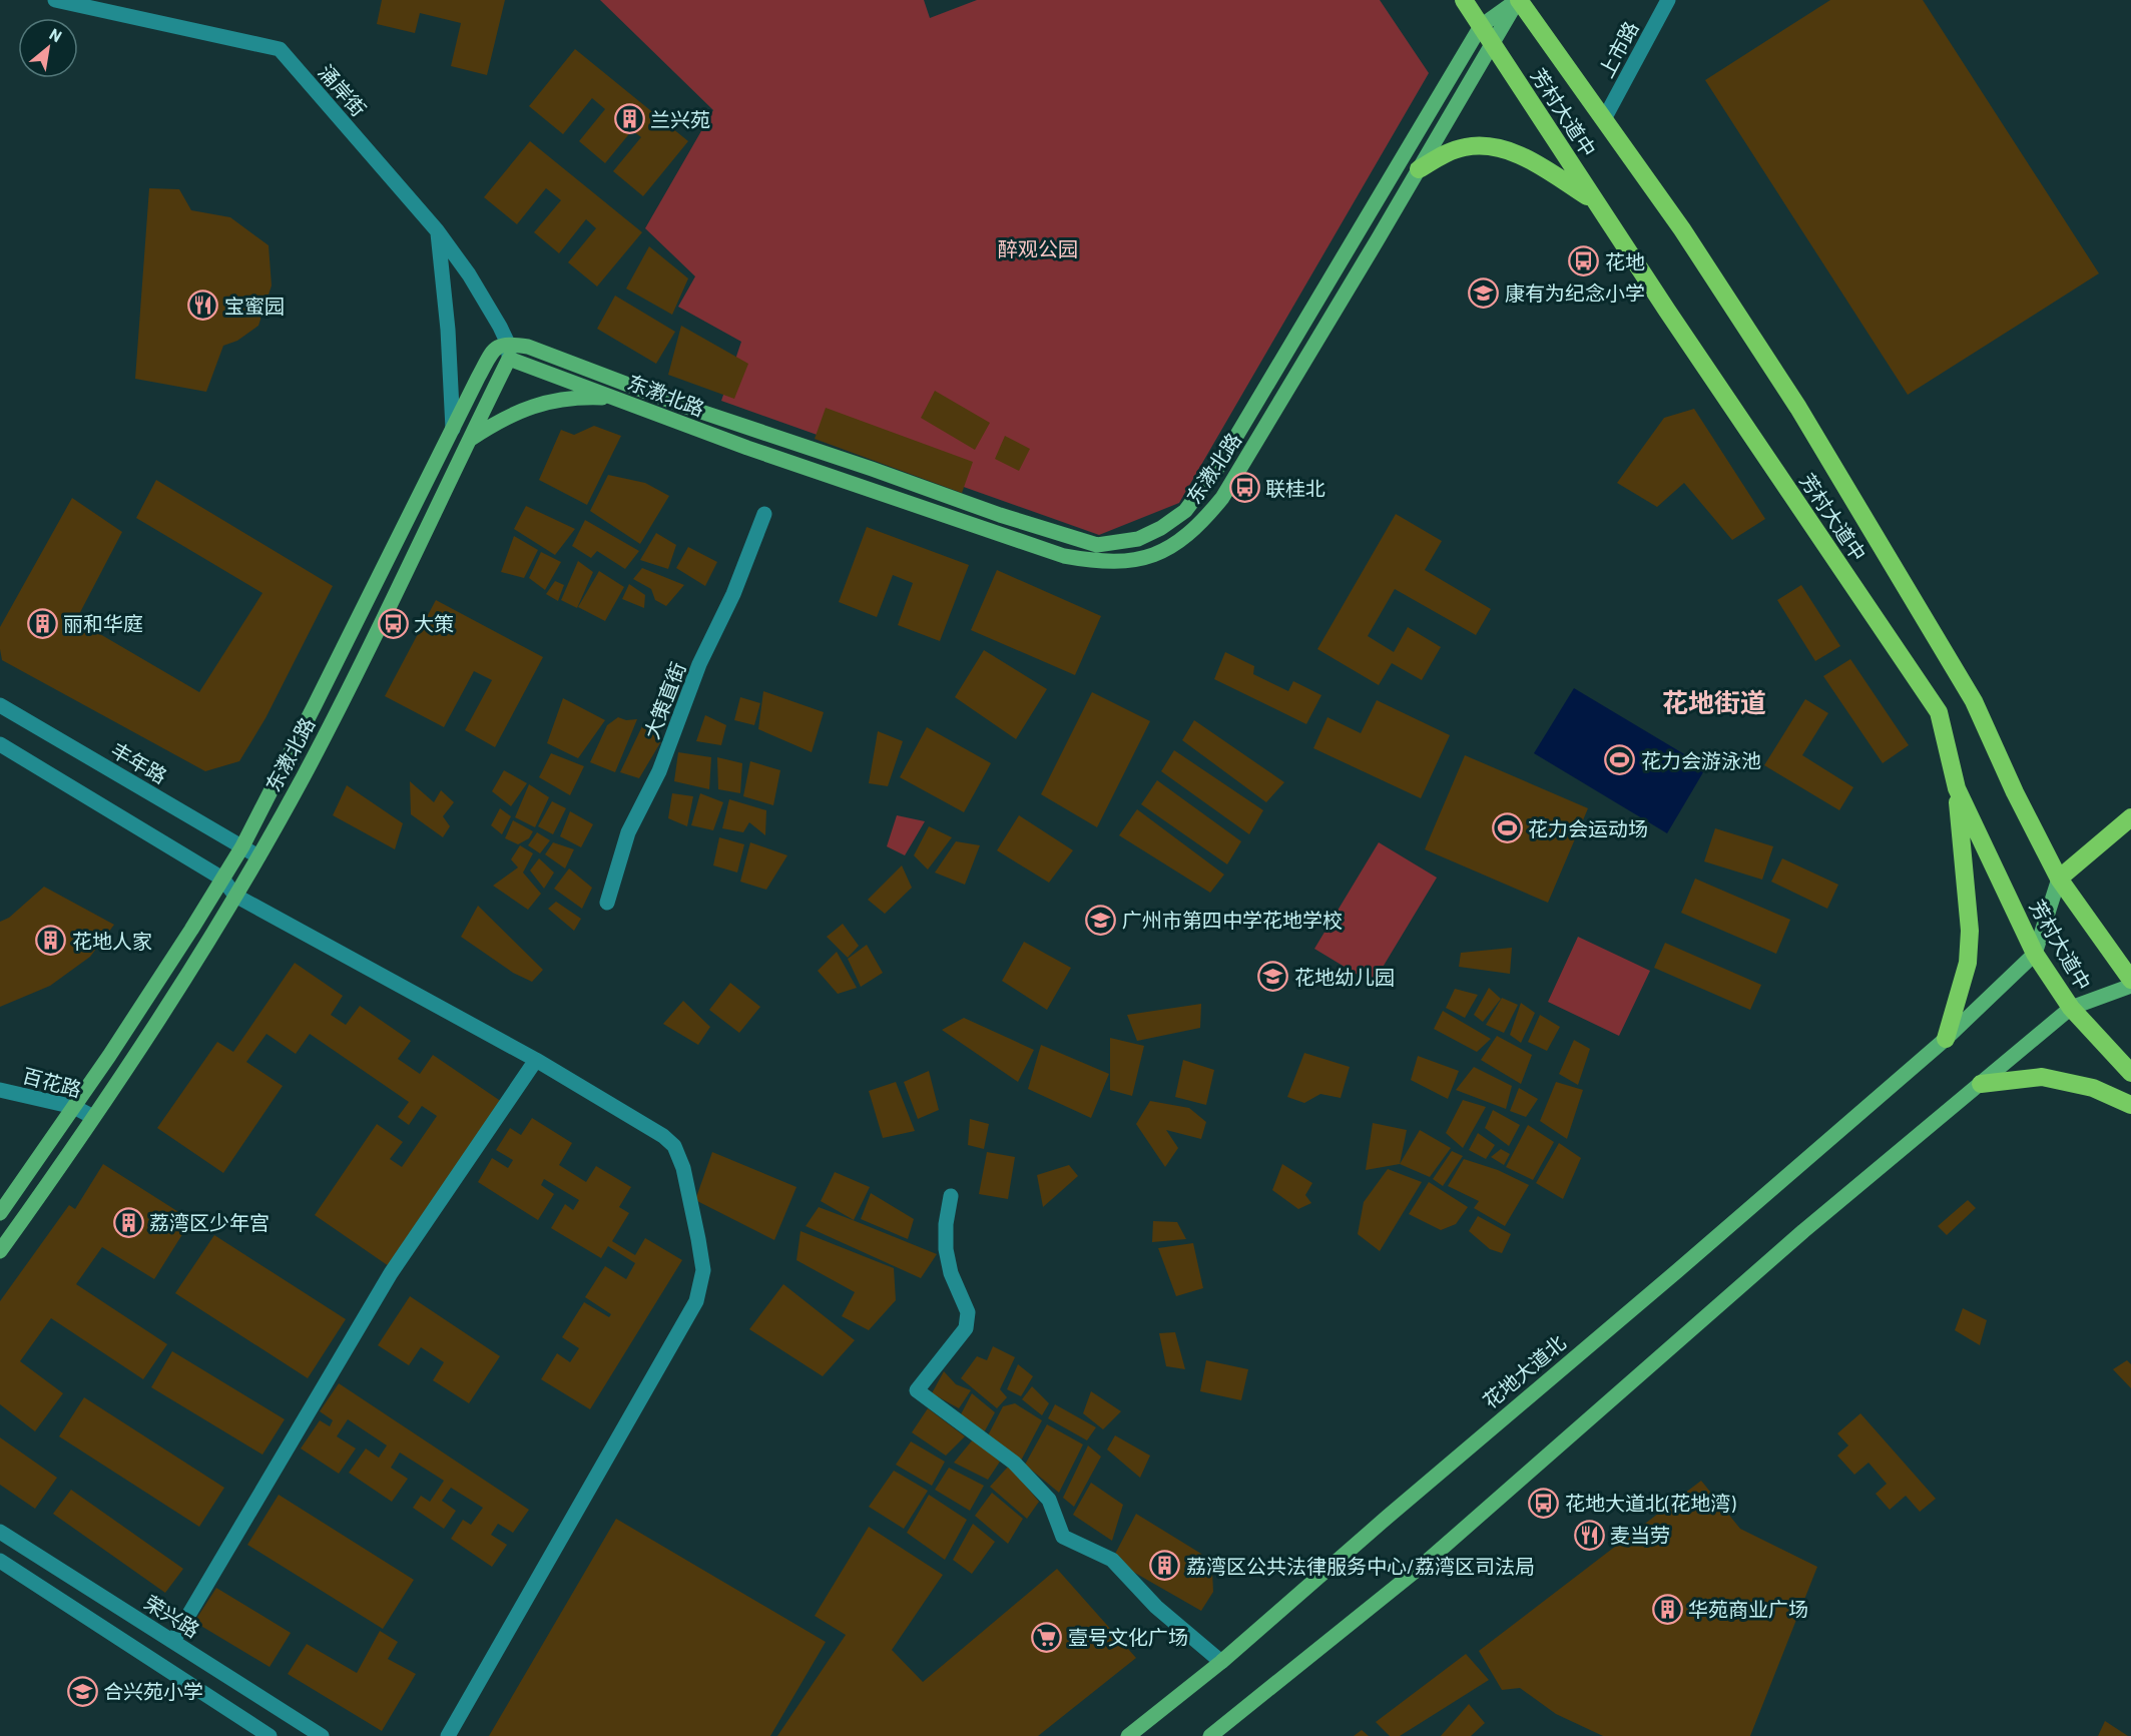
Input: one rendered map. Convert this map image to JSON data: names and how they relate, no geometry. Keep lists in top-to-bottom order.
{
  "streets": {
    "highway": ["芳村大道中"],
    "main road": ["东漖北路", "花地大道北"],
    "street": [
      "上市路",
      "涌岸街",
      "大策直街",
      "丰年路",
      "百花路",
      "荣兴路"
    ]
  },
  "crossings": [
    ["上市路", "芳村大道中"],
    ["涌岸街", "东漖北路"],
    ["芳村大道中", "东漖北路"],
    ["芳村大道中", "花地大道北"],
    ["东漖北路", "丰年路"],
    ["东漖北路", "百花路"]
  ],
  "districts": ["花地街道"],
  "parks": ["醉观公园"],
  "places": {
    "building": [
      "兰兴苑",
      "丽和华庭",
      "花地人家",
      "荔湾区少年宫",
      "荔湾区公共法律服务中心/荔湾区司法局",
      "华苑商业广场"
    ],
    "bus stop": [
      "花地",
      "联桂北",
      "大策",
      "花地大道北(花地湾)"
    ],
    "school or university": [
      "康有为纪念小学",
      "广州市第四中学花地学校",
      "花地幼儿园",
      "合兴苑小学"
    ],
    "restaurant": ["宝蜜园", "麦当劳"],
    "sports": ["花力会游泳池", "花力会运动场"],
    "supermarket": ["壹号文化广场"]
  },
  "north": "top right"
}
